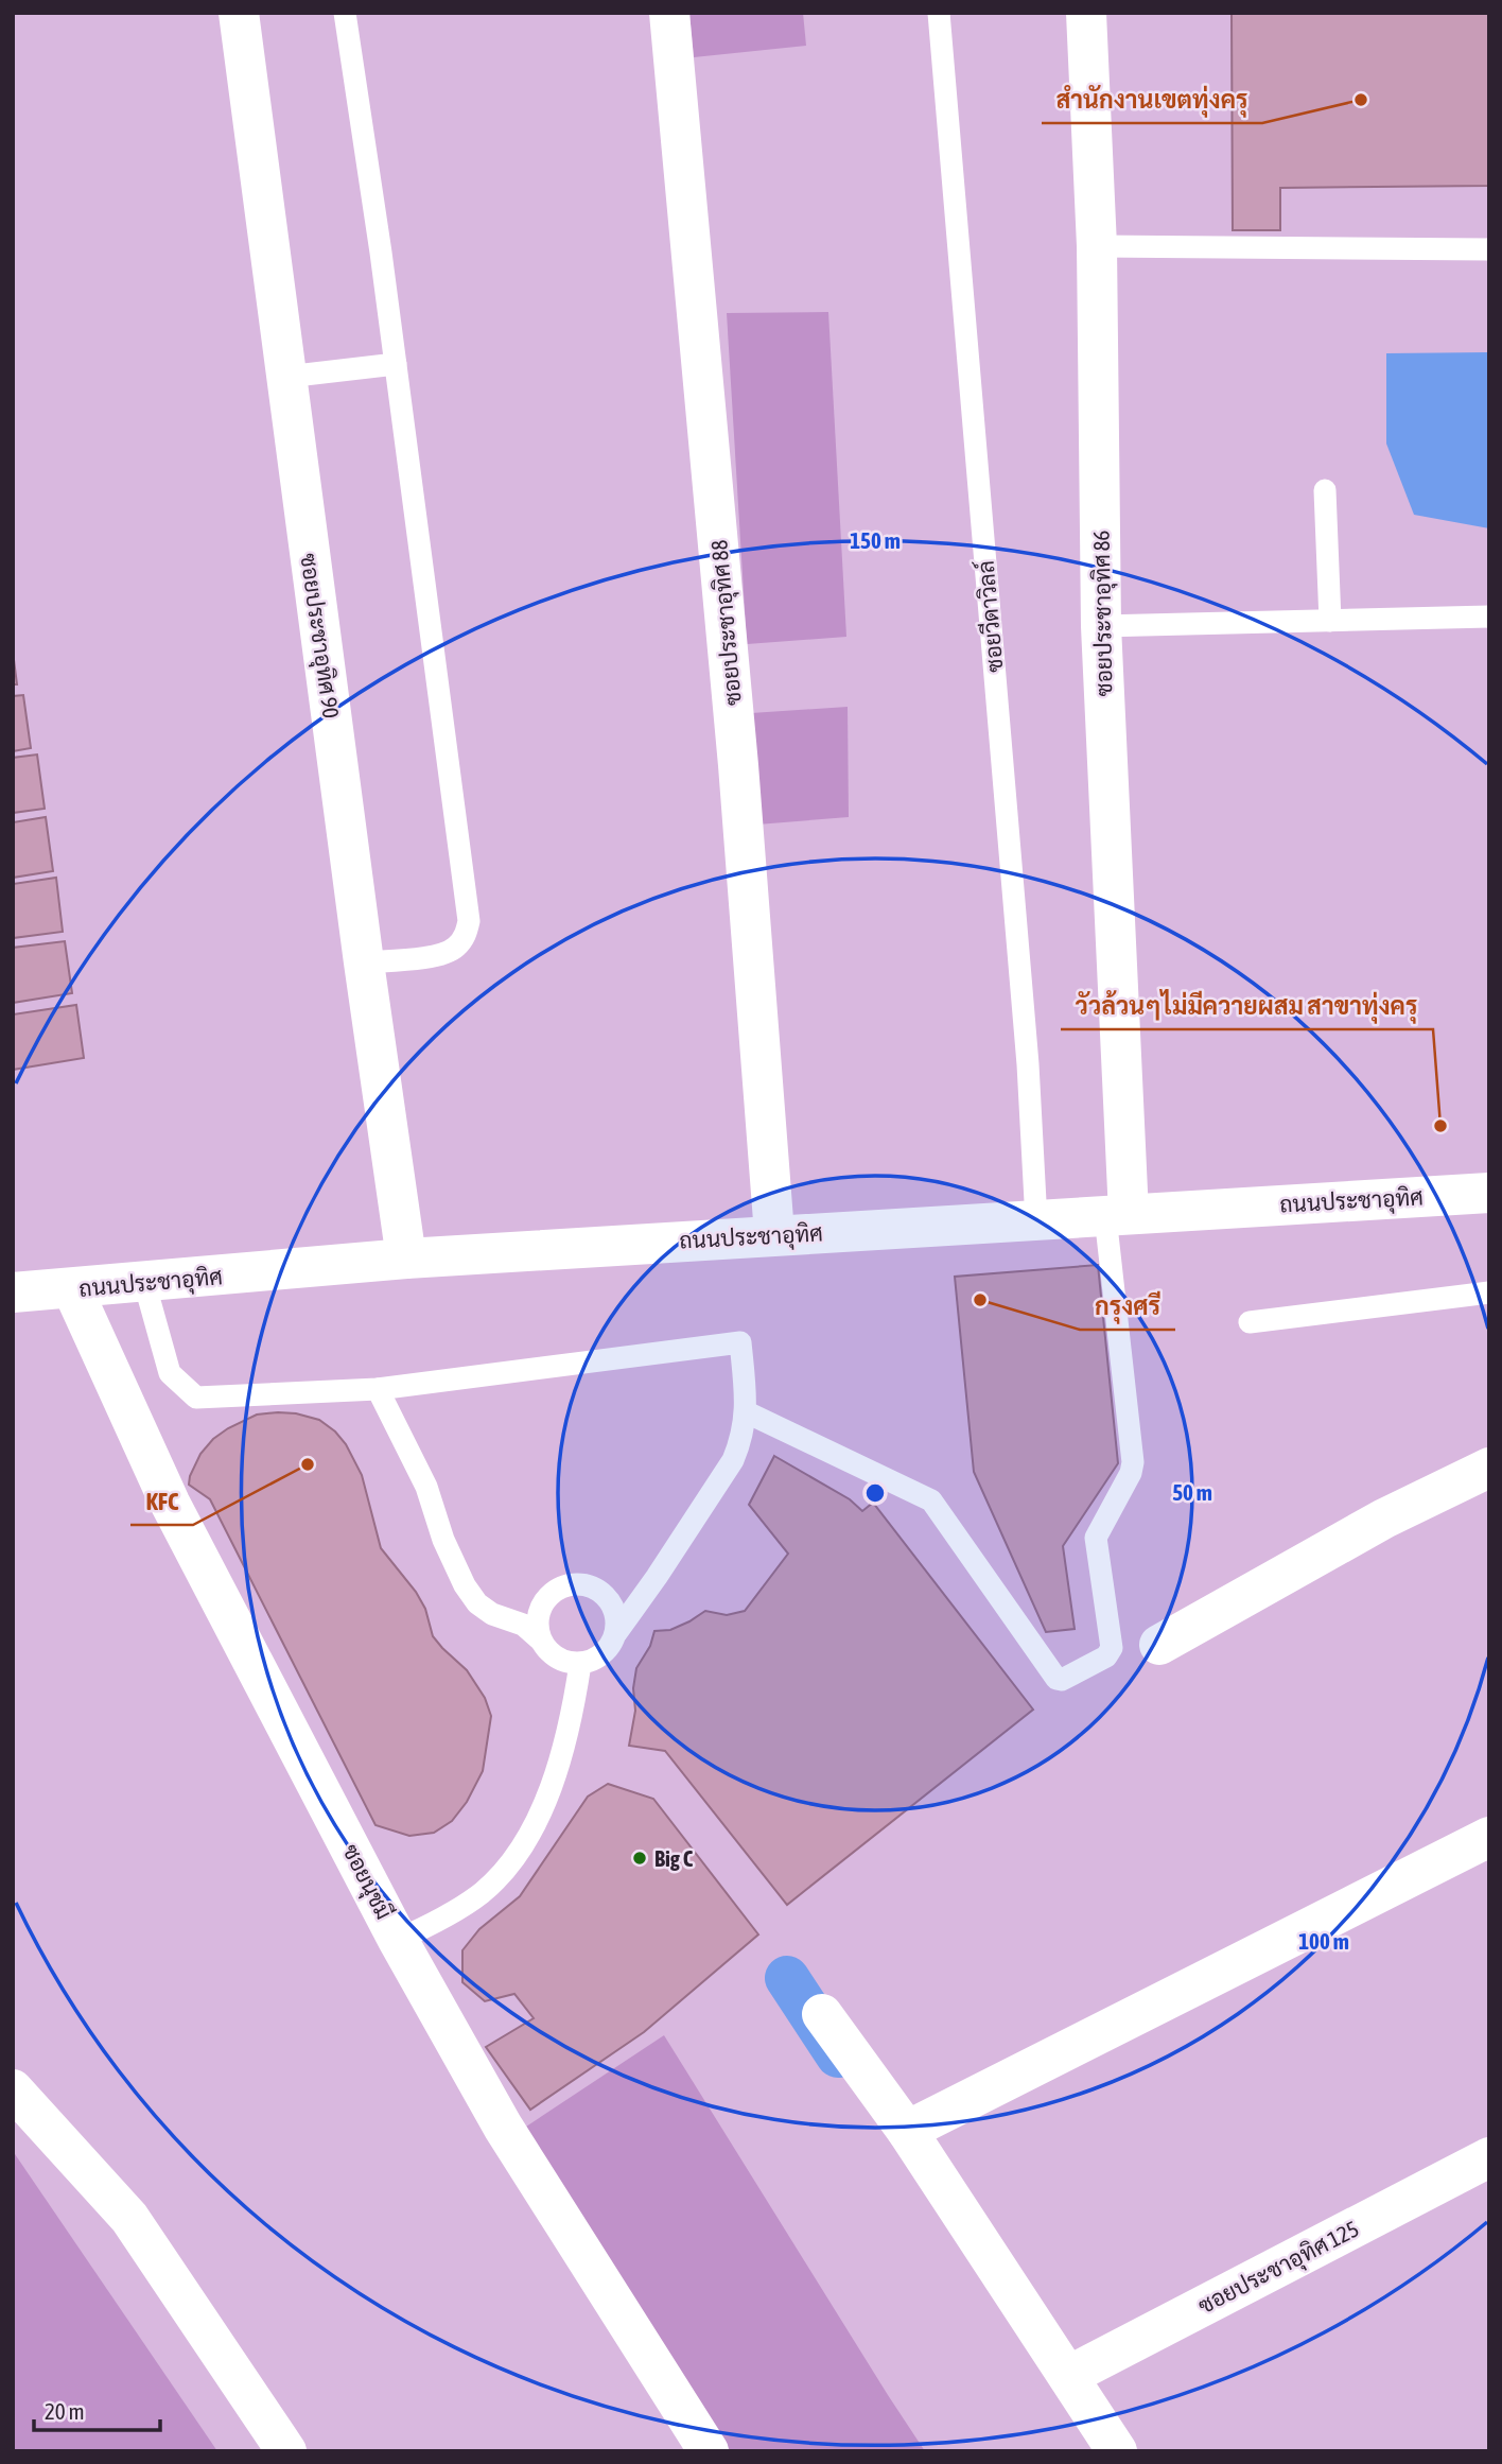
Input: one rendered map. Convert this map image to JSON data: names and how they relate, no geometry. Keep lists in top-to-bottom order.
{
  "streets": {
    "street": [
      "ซอยประชาอุทิศ 86",
      "ซอยประชาอุทิศ 88",
      "ซอยประชาอุทิศ 90",
      "ถนนประชาอุทิศ",
      "ซอยนุชมี",
      "ซอยประชาอุทิศ 125"
    ],
    "lane": ["ซอยวีดาวิลล์"]
  },
  "crossings": [
    ["ซอยประชาอุทิศ 86", "ถนนประชาอุทิศ"],
    ["ซอยวีดาวิลล์", "ถนนประชาอุทิศ"],
    ["ซอยประชาอุทิศ 88", "ถนนประชาอุทิศ"],
    ["ซอยประชาอุทิศ 90", "ถนนประชาอุทิศ"],
    ["ถนนประชาอุทิศ", "ซอยนุชมี"]
  ],
  "places": [
    "สำนักงานเขตทุ่งครุ",
    "วัวล้วนๆไม่มีควายผสม สาขาทุ่งครุ",
    "กรุงศรี",
    "KFC",
    "Big C"
  ],
  "scale_bar": "20 m",
  "rings": ["150 m", "50 m", "100 m"]
}
